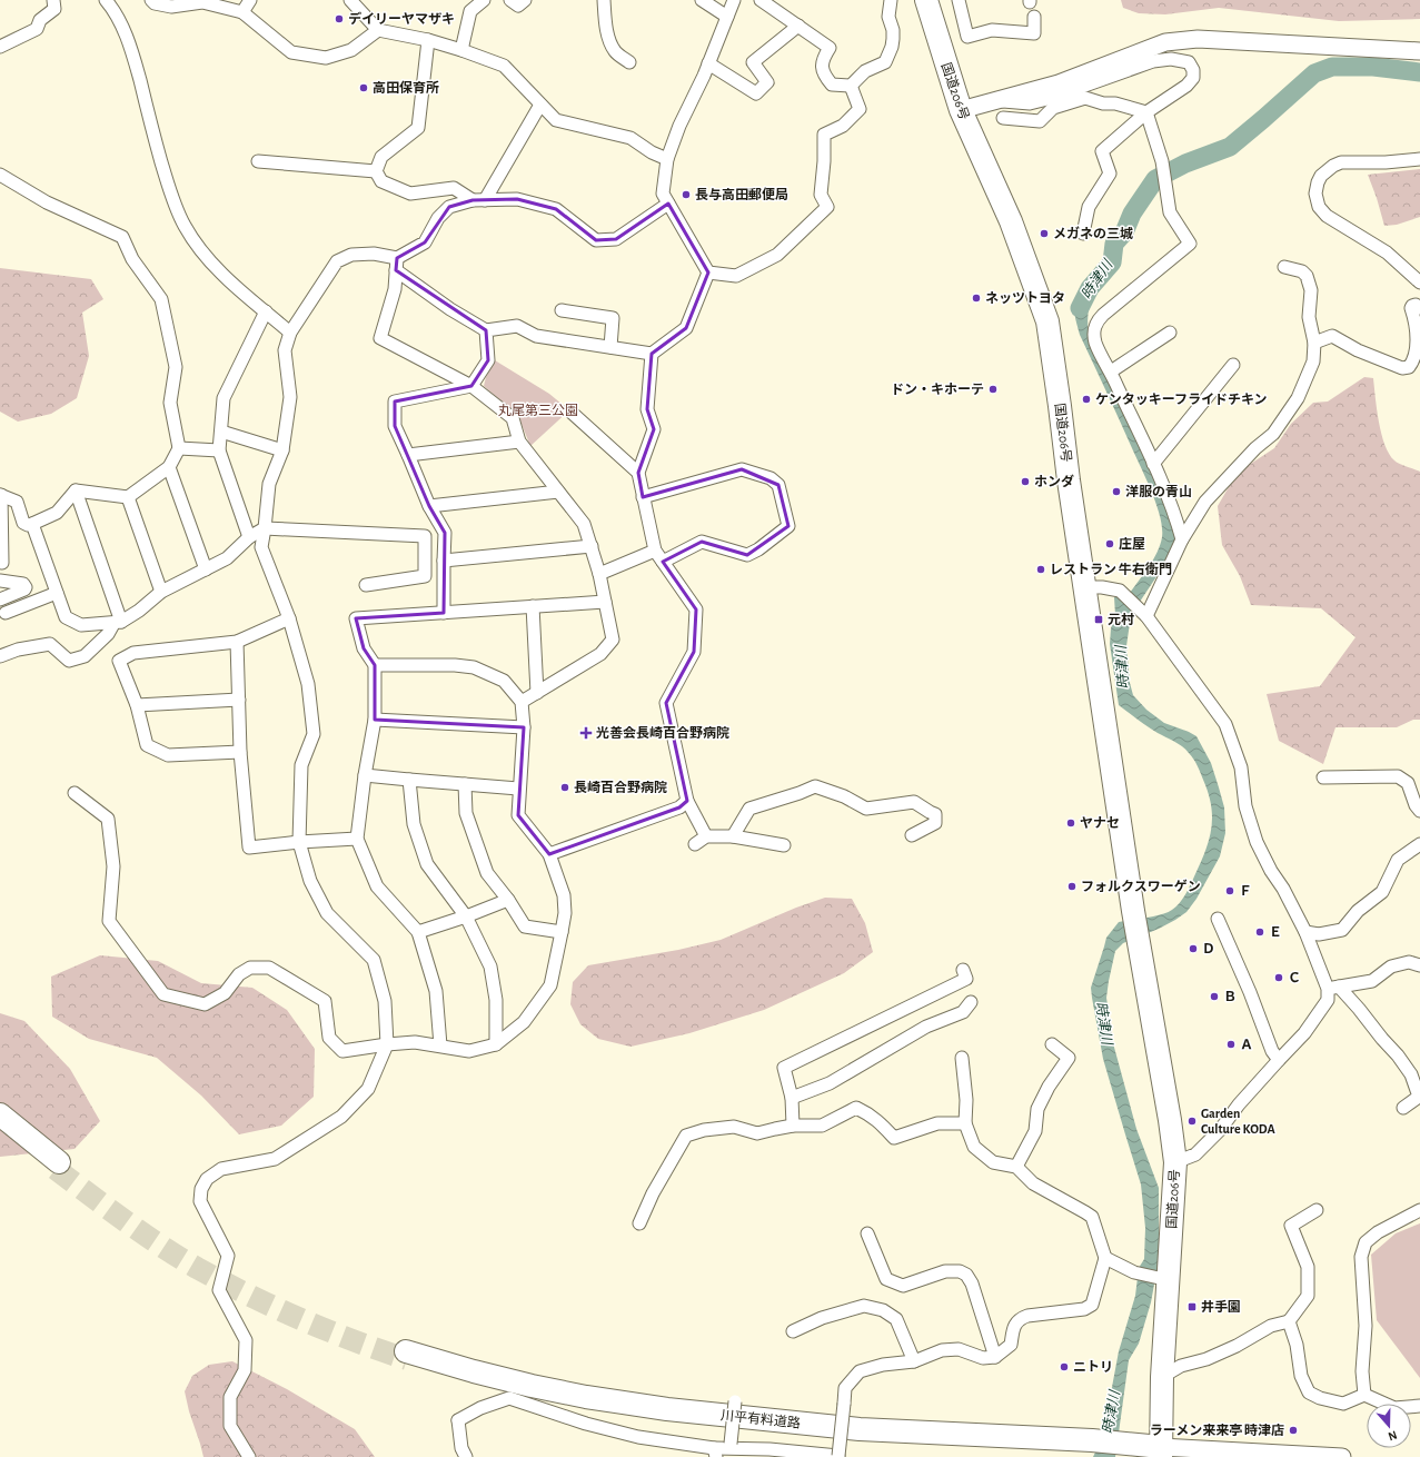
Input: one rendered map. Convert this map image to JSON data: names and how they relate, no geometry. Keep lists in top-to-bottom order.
{
  "streets": {
    "highway": ["国道206号", "川平有料道路"]
  },
  "crossings": [
    ["国道206号", "川平有料道路"]
  ],
  "water": ["時津川"],
  "parks": ["丸尾第三公園"],
  "places": {
    "other": [
      "デイリーヤマザキ",
      "高田保育所",
      "長与高田郵便局",
      "メガネの三城",
      "ネッツトヨタ",
      "ドン・キホーテ",
      "ケンタッキーフライドチキン",
      "ホンダ",
      "洋服の青山",
      "庄屋",
      "レストラン 牛右衛門",
      "長崎百合野病院",
      "ヤナセ",
      "フォルクスワーゲン",
      "Ｆ",
      "Ｅ",
      "Ｄ",
      "Ｃ",
      "Ｂ",
      "Ａ",
      "Garden Culture KODA",
      "ニトリ",
      "ラーメン来来亭 時津店"
    ],
    "transit": ["元村", "井手園"],
    "health": ["光善会長崎百合野病院"]
  },
  "north": "bottom"
}
